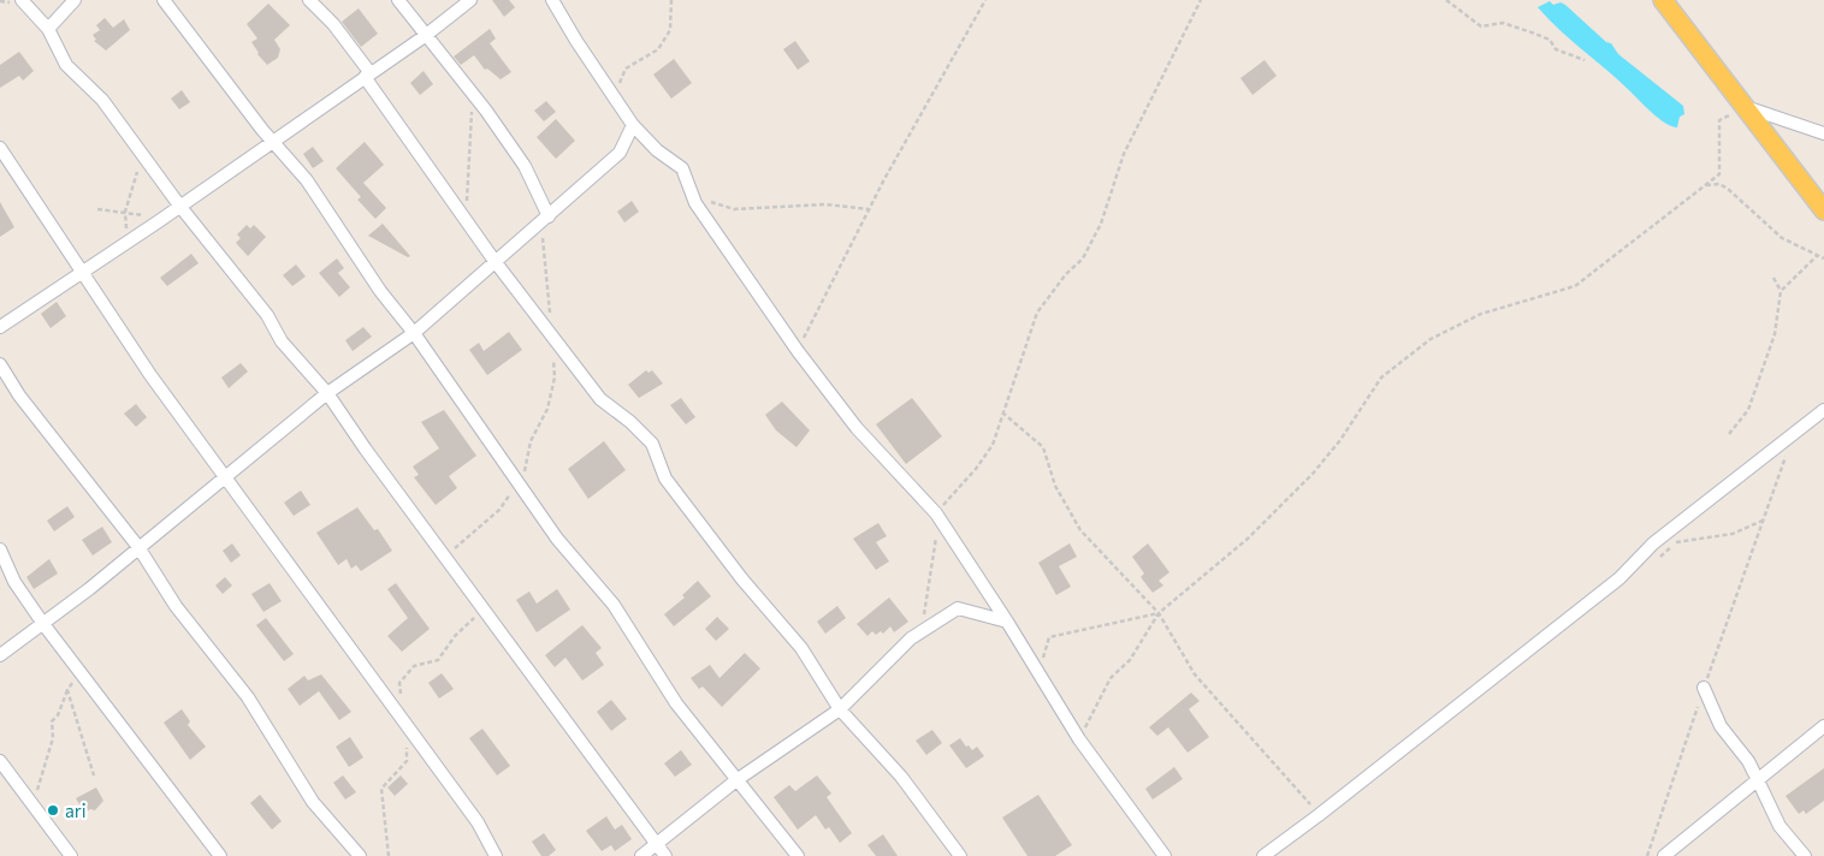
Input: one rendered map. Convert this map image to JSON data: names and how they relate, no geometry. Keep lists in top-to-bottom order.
{
  "places": ["ari"]
}
